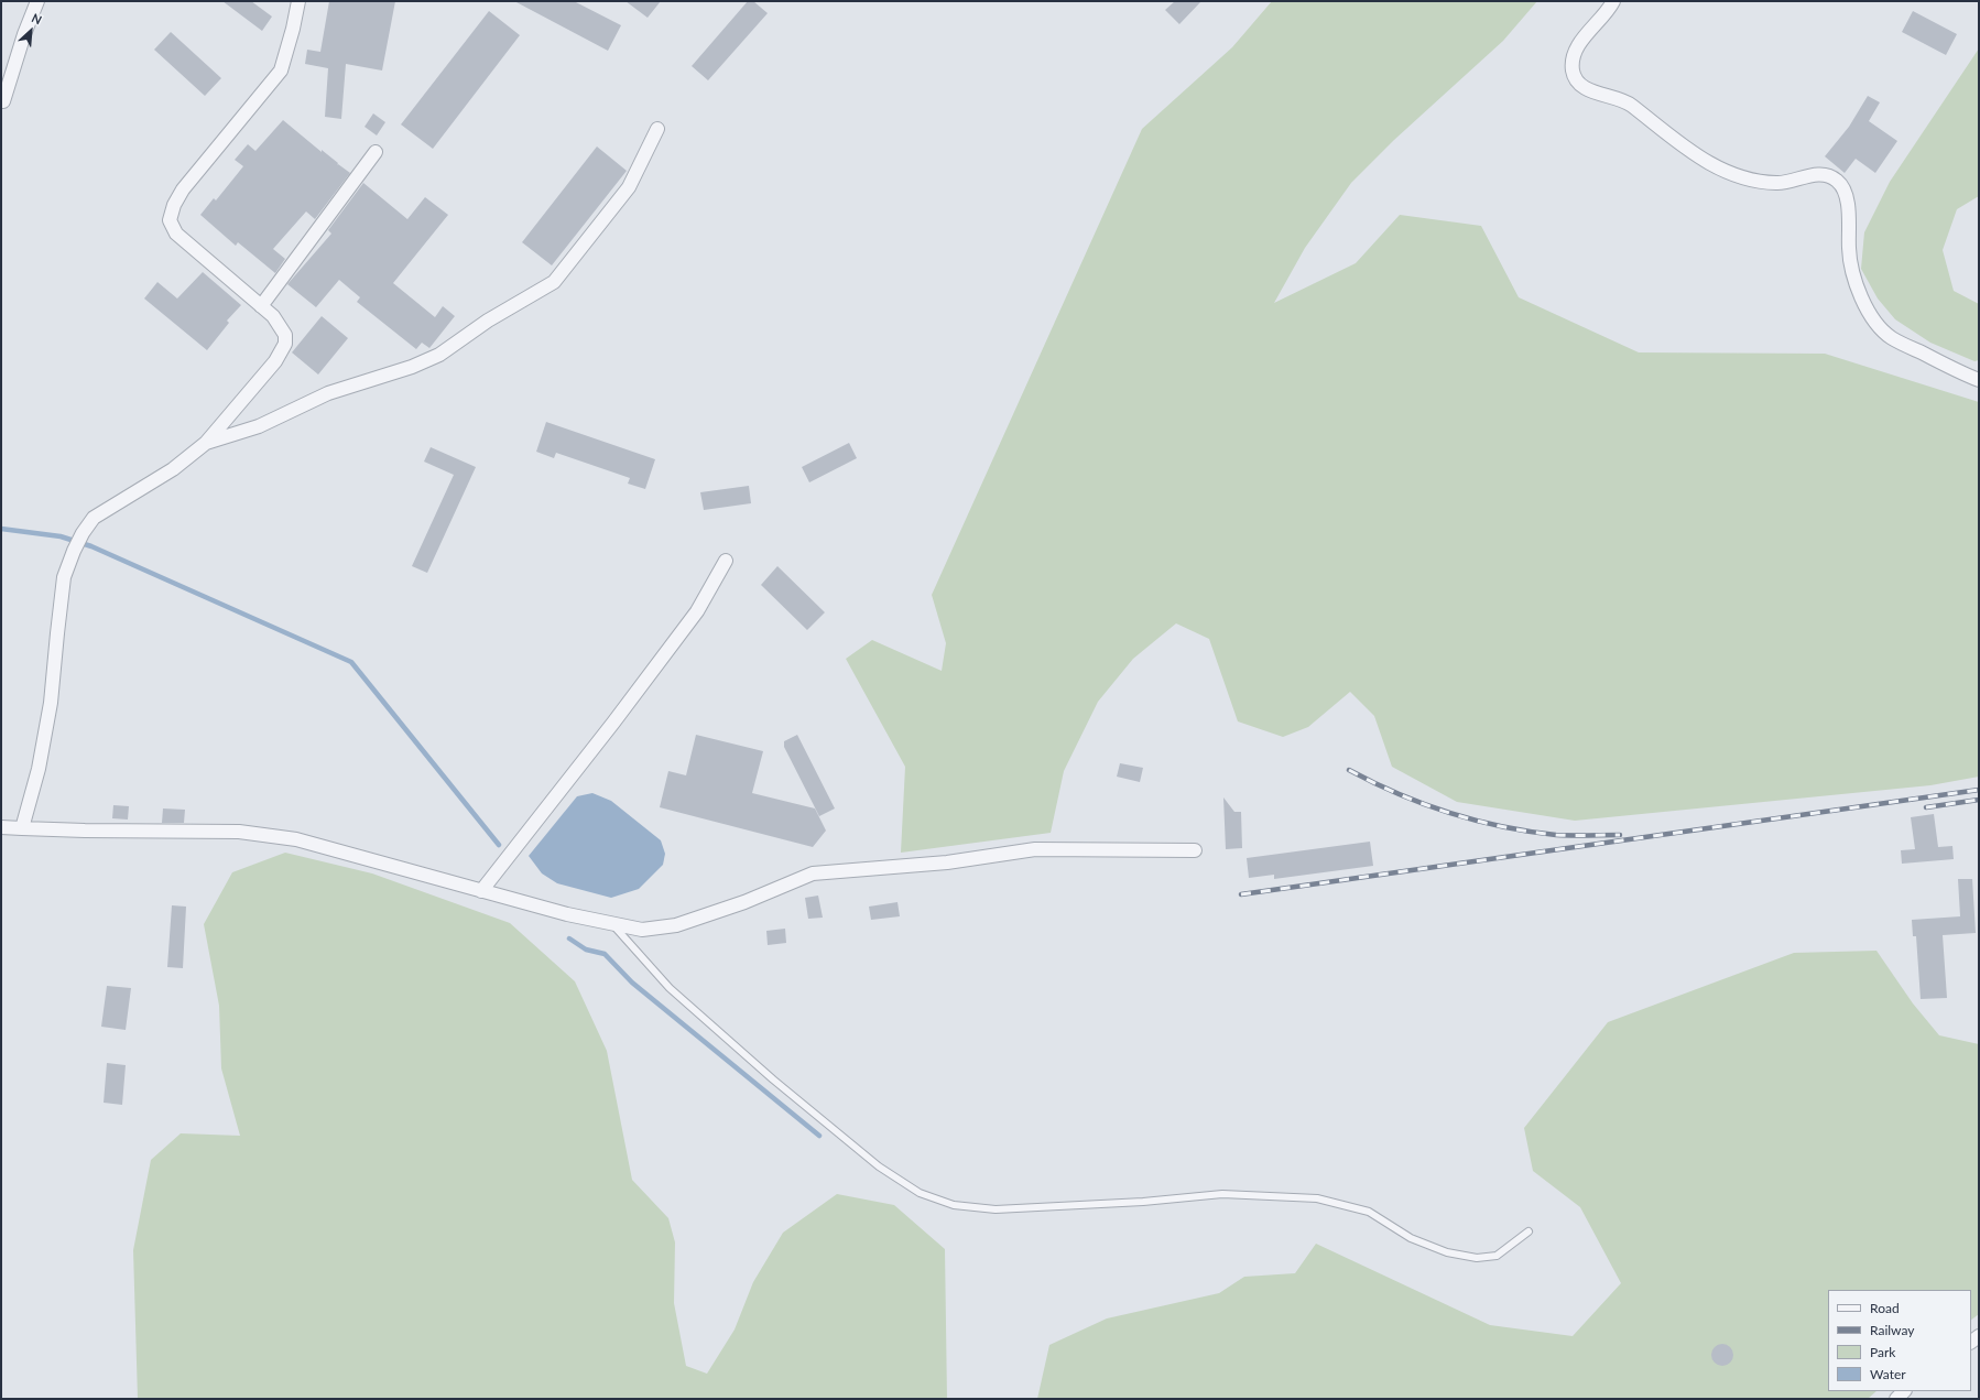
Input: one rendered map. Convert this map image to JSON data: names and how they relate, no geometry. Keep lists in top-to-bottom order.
{
  "legend": [
    "Road",
    "Railway",
    "Park",
    "Water"
  ],
  "north": "top right"
}
